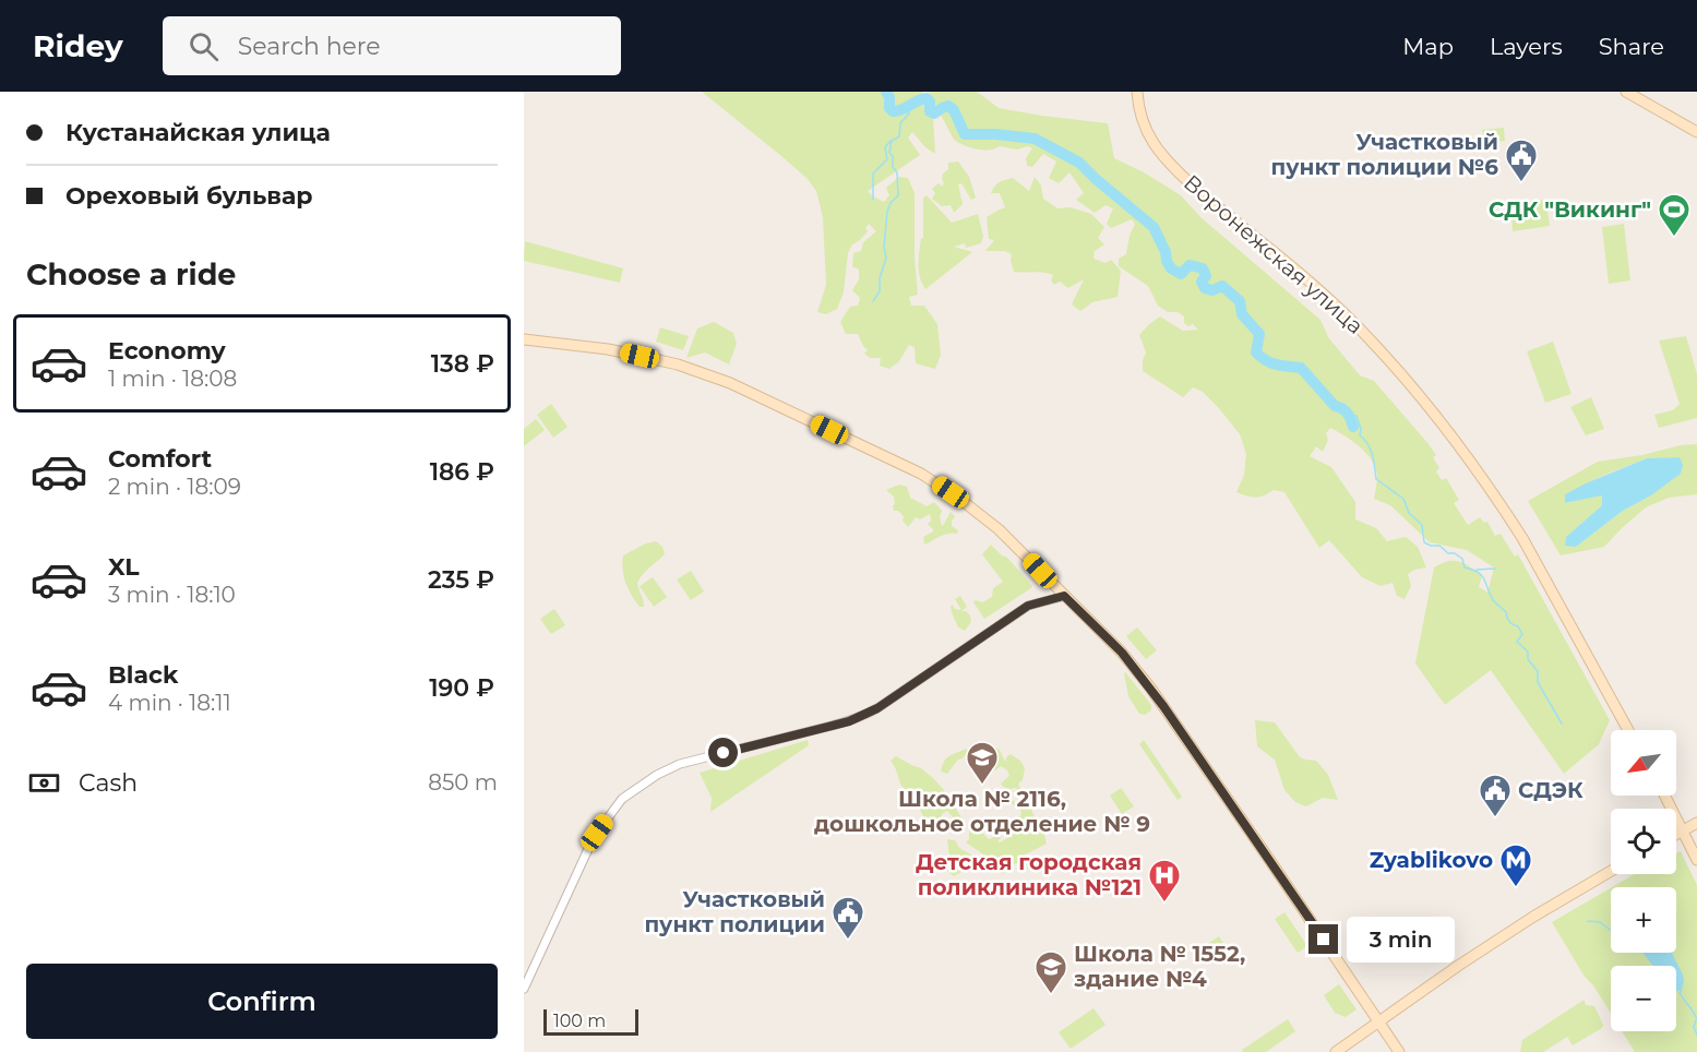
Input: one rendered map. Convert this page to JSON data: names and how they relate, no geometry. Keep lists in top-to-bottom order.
{
  "streets": {
    "street": ["Воронежская улица"]
  },
  "places": {
    "public building": ["Участковый пункт полиции №6", "СДЭК", "Участковый пункт полиции"],
    "sports": ["СДК \"Викинг\""],
    "school or university": ["Школа № 2116, дошкольное отделение № 9", "Школа № 1552, здание №4"],
    "metro station": ["Zyablikovo"],
    "hospital": ["Детская городская поликлиника №121"]
  },
  "scale_bar": "100 m",
  "north": "bottom left",
  "page": {
    "header": "Ridey",
    "search": "Search here",
    "nav": ["Map", "Layers", "Share"],
    "banner": ["Кустанайская улица", "Ореховый бульвар"],
    "heading": "Choose a ride",
    "list": [
      {
        "name": "Economy",
        "note": "1 min · 18:08",
        "value": "138 ₽"
      },
      {
        "name": "Comfort",
        "note": "2 min · 18:09",
        "value": "186 ₽"
      },
      {
        "name": "XL",
        "note": "3 min · 18:10",
        "value": "235 ₽"
      },
      {
        "name": "Black",
        "note": "4 min · 18:11",
        "value": "190 ₽"
      }
    ],
    "map_buttons": ["+", "−"],
    "pay": ["Cash", "850 m"],
    "bubble": "3 min",
    "buttons": "Confirm",
    "scale": "100 m"
  }
}
